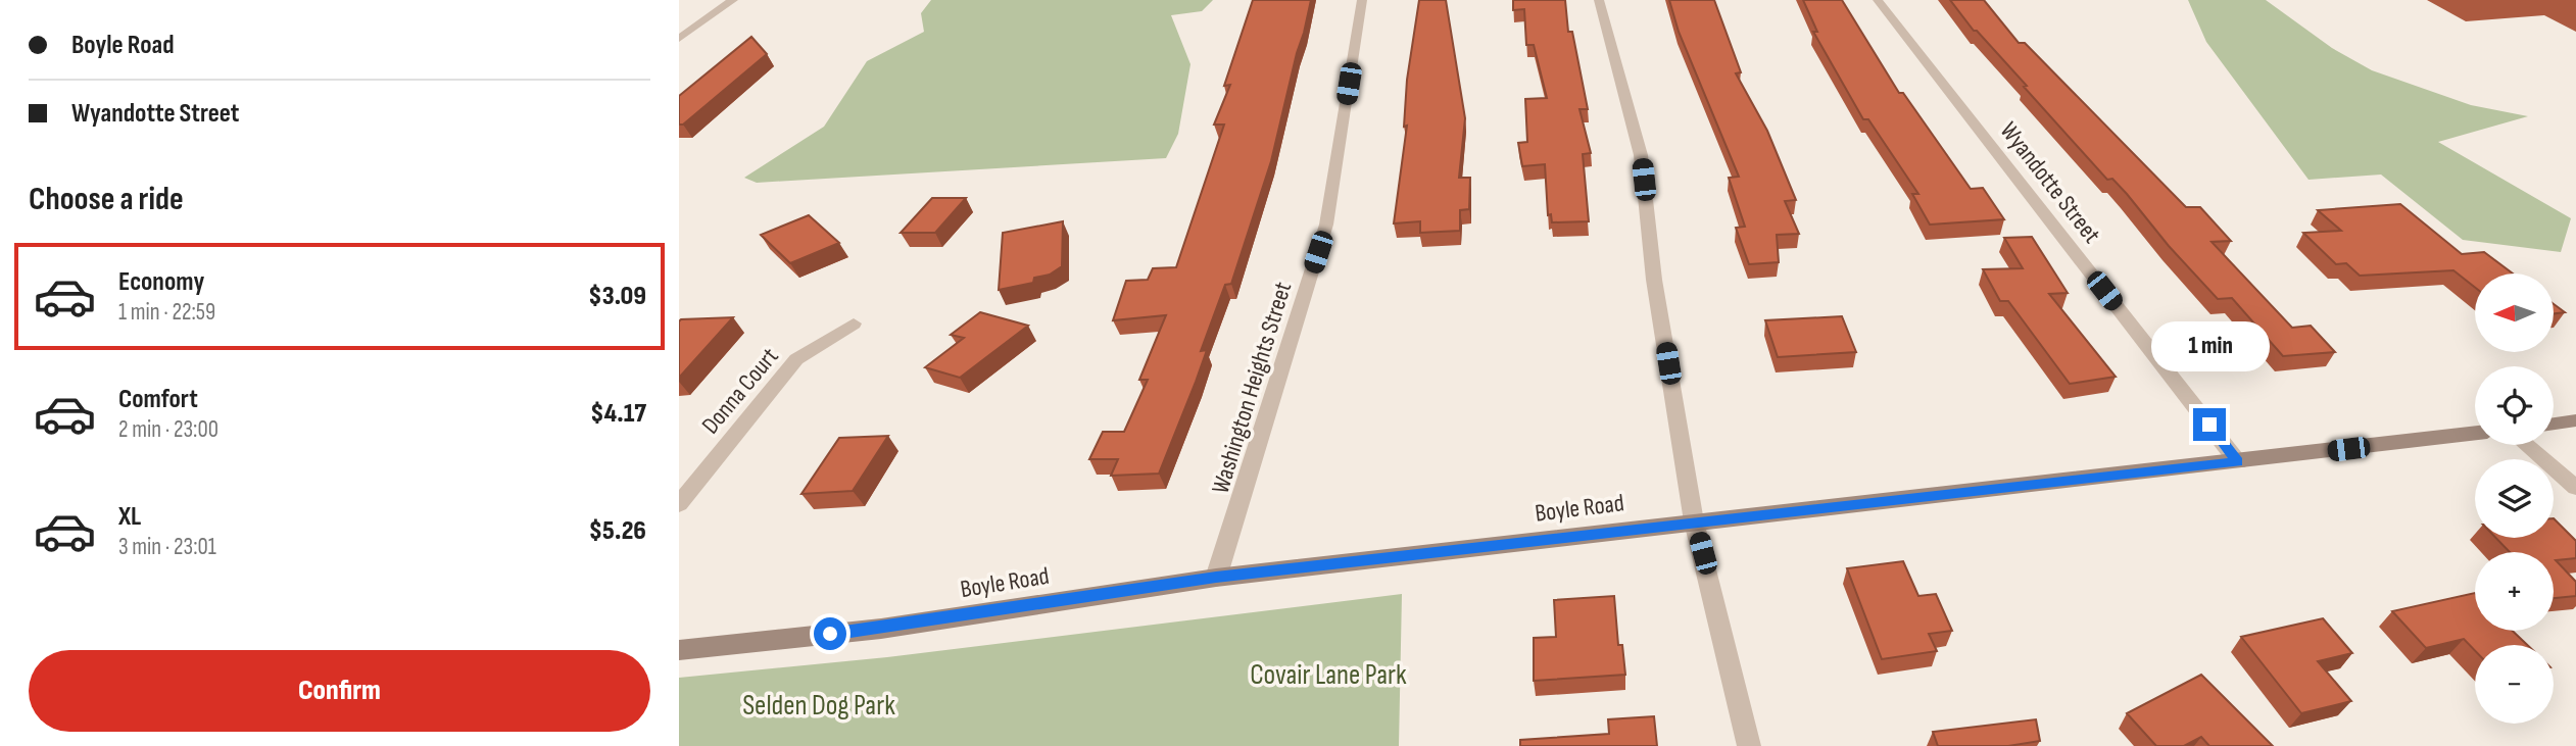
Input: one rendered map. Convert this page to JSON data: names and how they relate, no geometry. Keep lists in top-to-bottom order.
{
  "streets": {
    "street": [
      "Wyandotte Street",
      "Washington Heights Street",
      "Donna Court",
      "Boyle Road"
    ]
  },
  "crossings": [
    ["Wyandotte Street", "Boyle Road"],
    ["Washington Heights Street", "Boyle Road"]
  ],
  "parks": ["Covair Lane Park", "Selden Dog Park"],
  "north": "left",
  "page": {
    "banner": ["Boyle Road", "Wyandotte Street"],
    "heading": "Choose a ride",
    "list": [
      {
        "name": "Economy",
        "note": "1 min · 22:59",
        "value": "$3.09"
      },
      {
        "name": "Comfort",
        "note": "2 min · 23:00",
        "value": "$4.17"
      },
      {
        "name": "XL",
        "note": "3 min · 23:01",
        "value": "$5.26"
      }
    ],
    "map_buttons": ["+", "−"],
    "bubble": "1 min",
    "buttons": "Confirm"
  }
}
